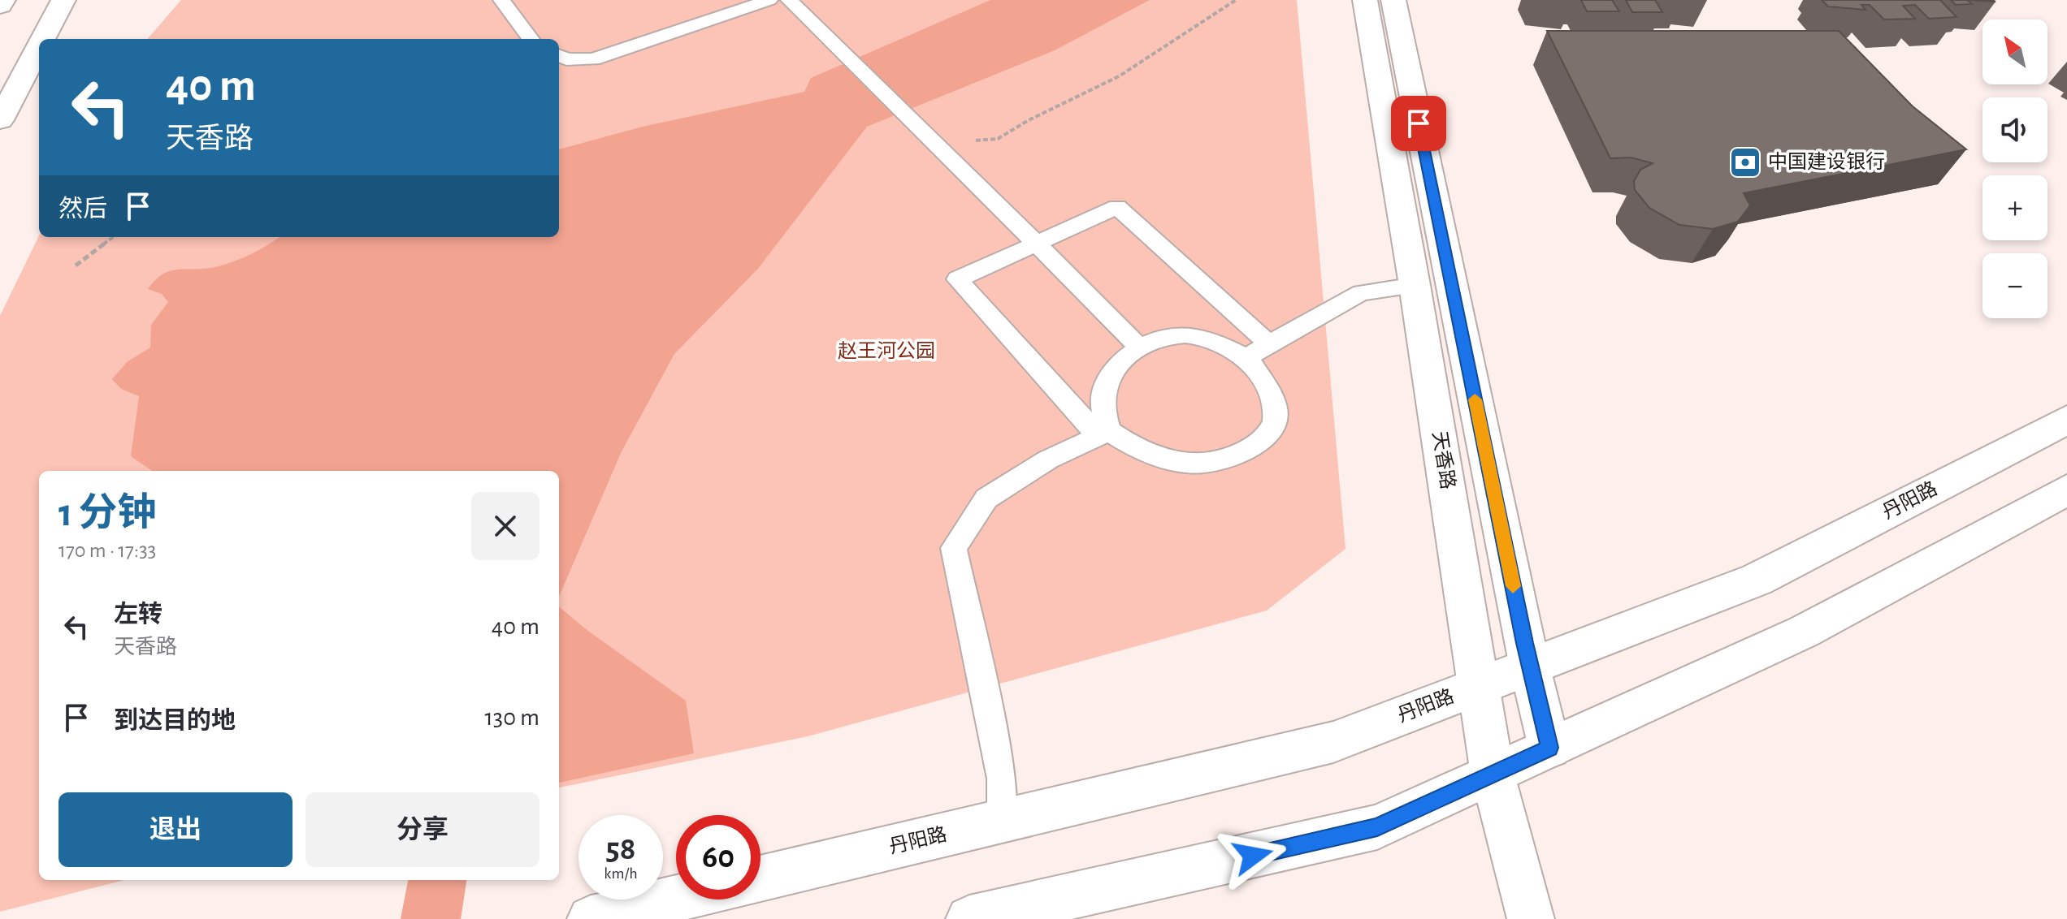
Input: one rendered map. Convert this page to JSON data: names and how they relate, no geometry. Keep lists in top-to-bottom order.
{
  "streets": {
    "main road": ["天香路", "丹阳路"]
  },
  "crossings": [
    ["天香路", "丹阳路"]
  ],
  "parks": ["赵王河公园"],
  "places": {
    "bank": ["中国建设银行"]
  },
  "north": "top left",
  "page": {
    "map_buttons": ["+", "−"],
    "turn": ["40 m", "天香路"],
    "then": "然后",
    "heading": ["1 分钟", "170 m · 17:33"],
    "list": [
      {
        "name": "左转",
        "note": "天香路",
        "value": "40 m"
      },
      {
        "name": "到达目的地",
        "value": "130 m"
      }
    ],
    "buttons": ["退出", "分享"],
    "speed": "58 km/h",
    "limit": "60"
  }
}
